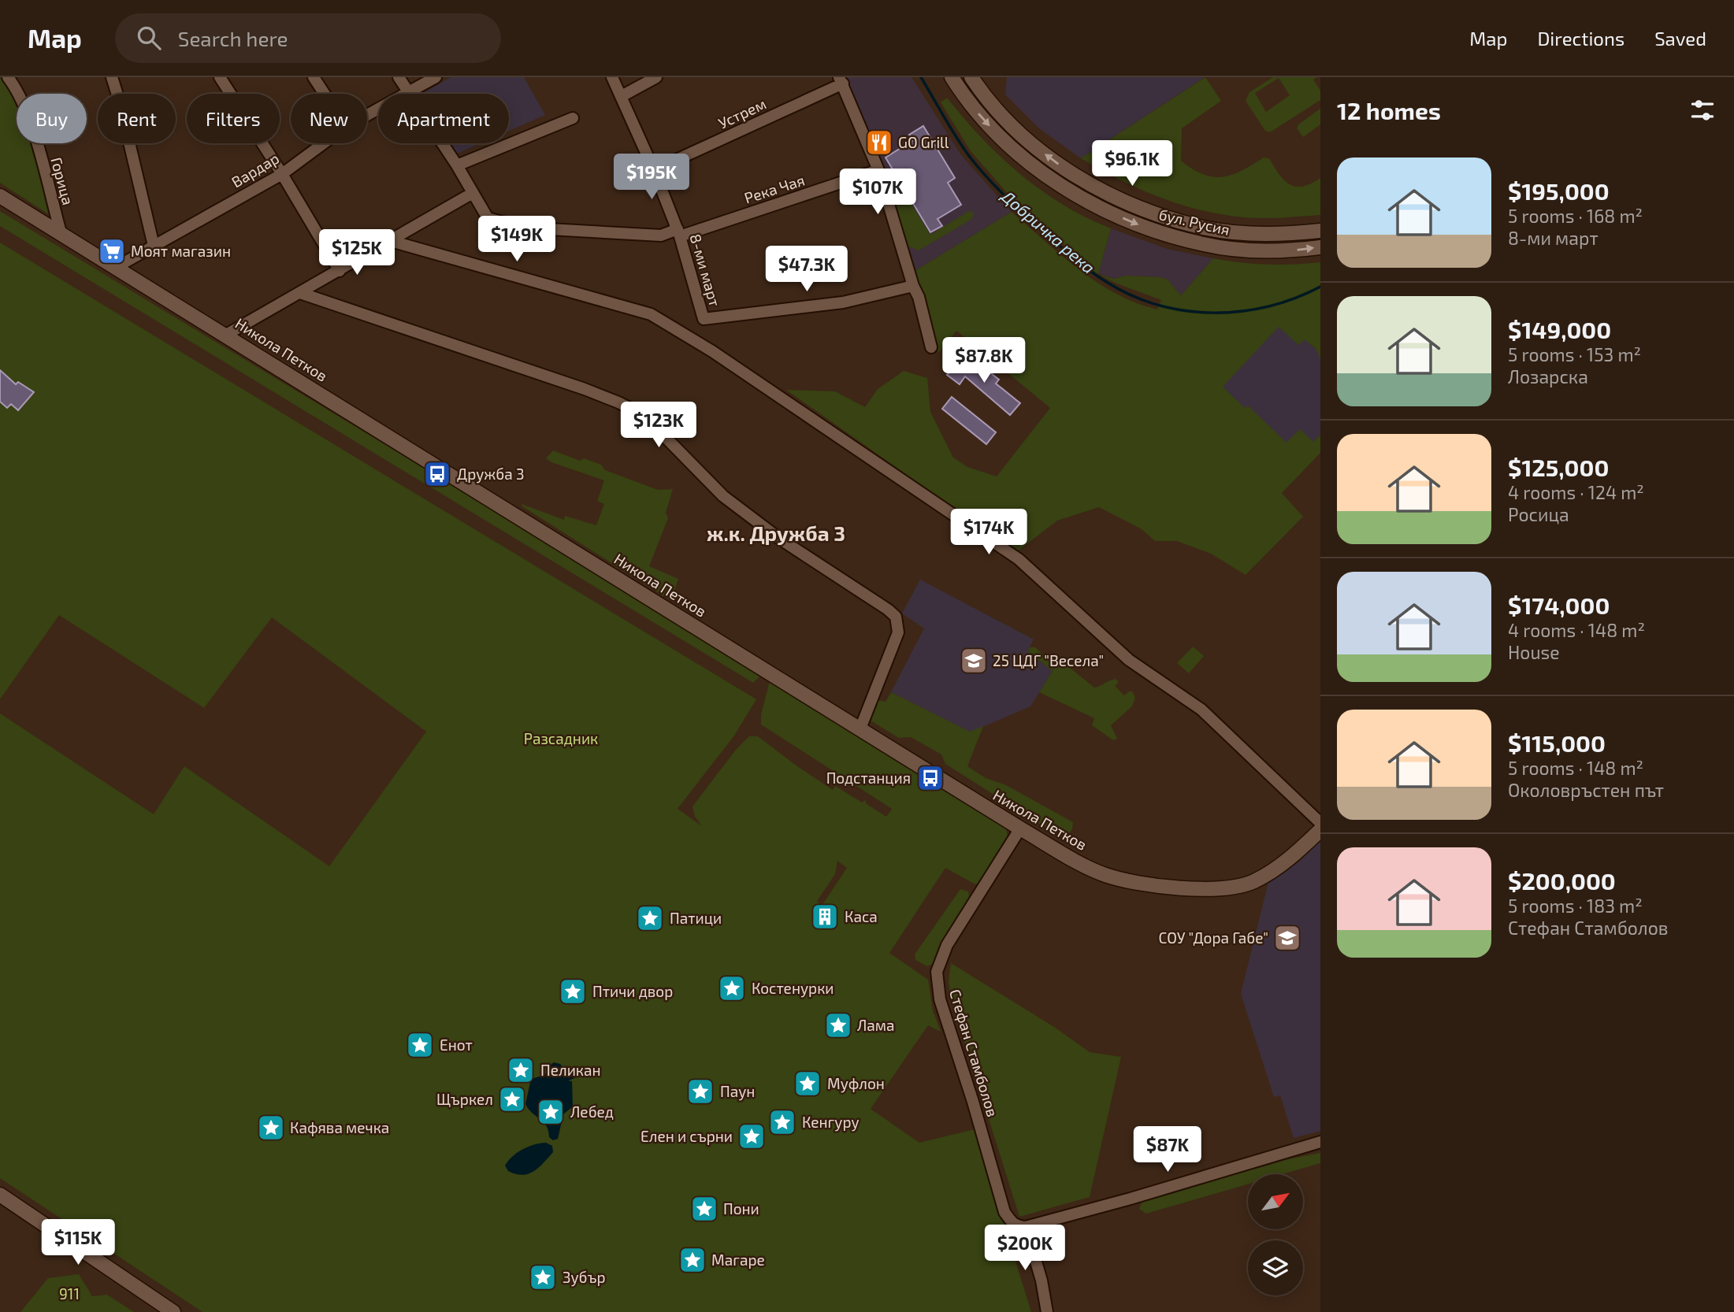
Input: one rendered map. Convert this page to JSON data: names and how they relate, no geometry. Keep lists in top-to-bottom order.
{
  "streets": {
    "street": [
      "Устрем",
      "Вардар",
      "Горица",
      "Река Чая",
      "бул. Русия",
      "8-ми март",
      "Никола Петков",
      "Стефан Стамболов"
    ]
  },
  "crossings": [
    ["Устрем", "8-ми март"],
    ["Вардар", "Река Чая"],
    ["Вардар", "Никола Петков"],
    ["Горица", "Никола Петков"],
    ["Река Чая", "8-ми март"],
    ["Никола Петков", "Стефан Стамболов"]
  ],
  "districts": ["ж.к. Дружба 3"],
  "water": ["Добричка река"],
  "parks": ["Разсадник", "911"],
  "places": {
    "restaurant": ["GO Grill"],
    "supermarket": ["Моят магазин"],
    "bus stop": ["Дружба 3", "Подстанция"],
    "school or university": ["25 ЦДГ \"Весела\"", "СОУ \"Дора Габе\""],
    "building": ["Каса"],
    "place": [
      "Патици",
      "Костенурки",
      "Птичи двор",
      "Лама",
      "Енот",
      "Пеликан",
      "Муфлон",
      "Паун",
      "Щъркел",
      "Лебед",
      "Кенгуру",
      "Кафява мечка",
      "Елен и сърни",
      "Пони",
      "Магаре",
      "Зубър"
    ]
  },
  "north": "top right",
  "page": {
    "header": "Map",
    "search": "Search here",
    "nav": ["Map", "Directions", "Saved"],
    "heading": "12 homes",
    "chip": [
      "Buy",
      "Rent",
      "Filters",
      "New",
      "Apartment"
    ],
    "price": [
      "$96.1K",
      "$195K",
      "$107K",
      "$149K",
      "$125K",
      "$47.3K",
      "$87.8K",
      "$123K",
      "$174K",
      "$87K",
      "$115K",
      "$200K"
    ],
    "list": [
      {
        "name": "$195,000",
        "note": "5 rooms · 168 m² · 8-ми март"
      },
      {
        "name": "$149,000",
        "note": "5 rooms · 153 m² · Лозарска"
      },
      {
        "name": "$125,000",
        "note": "4 rooms · 124 m² · Росица"
      },
      {
        "name": "$174,000",
        "note": "4 rooms · 148 m² · House"
      },
      {
        "name": "$115,000",
        "note": "5 rooms · 148 m² · Околовръстен път"
      },
      {
        "name": "$200,000",
        "note": "5 rooms · 183 m² · Стефан Стамболов"
      }
    ]
  }
}
